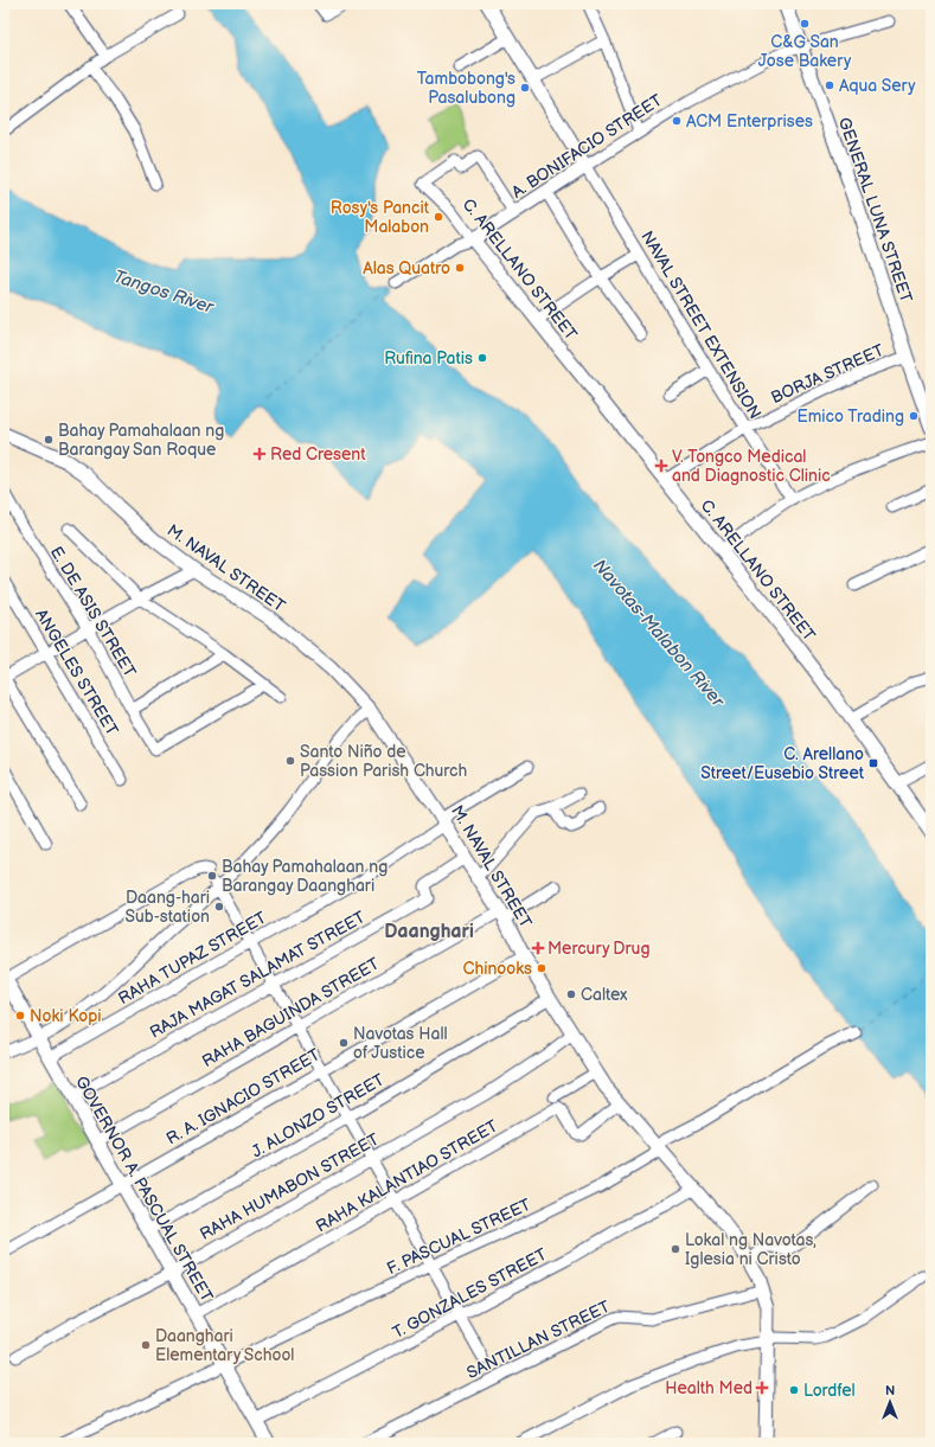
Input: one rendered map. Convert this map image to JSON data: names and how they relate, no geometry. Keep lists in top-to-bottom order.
{
  "streets": {
    "main road": [
      "A. BONIFACIO STREET",
      "GENERAL LUNA STREET",
      "C. ARELLANO STREET",
      "M. NAVAL STREET",
      "GOVERNOR A. PASCUAL STREET"
    ],
    "street": [
      "NAVAL STREET EXTENSION",
      "BORJA STREET",
      "E. DE ASIS STREET",
      "ANGELES STREET",
      "RAHA TUPAZ STREET",
      "RAJA MAGAT SALAMAT STREET",
      "RAHA BAGUINDA STREET",
      "R. A. IGNACIO STREET",
      "J. ALONZO STREET",
      "RAHA KALANTIAO STREET",
      "RAHA HUMABON STREET",
      "F. PASCUAL STREET",
      "T. GONZALES STREET",
      "SANTILLAN STREET"
    ]
  },
  "crossings": [
    ["A. BONIFACIO STREET", "GENERAL LUNA STREET"],
    ["A. BONIFACIO STREET", "C. ARELLANO STREET"],
    ["A. BONIFACIO STREET", "NAVAL STREET EXTENSION"],
    ["GENERAL LUNA STREET", "BORJA STREET"],
    ["C. ARELLANO STREET", "BORJA STREET"],
    ["NAVAL STREET EXTENSION", "BORJA STREET"],
    ["M. NAVAL STREET", "RAHA TUPAZ STREET"],
    ["M. NAVAL STREET", "RAJA MAGAT SALAMAT STREET"],
    ["M. NAVAL STREET", "RAHA BAGUINDA STREET"],
    ["M. NAVAL STREET", "R. A. IGNACIO STREET"],
    ["M. NAVAL STREET", "J. ALONZO STREET"],
    ["M. NAVAL STREET", "RAHA KALANTIAO STREET"],
    ["M. NAVAL STREET", "RAHA HUMABON STREET"],
    ["M. NAVAL STREET", "F. PASCUAL STREET"],
    ["M. NAVAL STREET", "T. GONZALES STREET"],
    ["M. NAVAL STREET", "SANTILLAN STREET"],
    ["RAHA TUPAZ STREET", "GOVERNOR A. PASCUAL STREET"],
    ["RAJA MAGAT SALAMAT STREET", "GOVERNOR A. PASCUAL STREET"],
    ["RAHA BAGUINDA STREET", "GOVERNOR A. PASCUAL STREET"],
    ["R. A. IGNACIO STREET", "GOVERNOR A. PASCUAL STREET"],
    ["J. ALONZO STREET", "GOVERNOR A. PASCUAL STREET"],
    ["RAHA KALANTIAO STREET", "GOVERNOR A. PASCUAL STREET"],
    ["RAHA HUMABON STREET", "GOVERNOR A. PASCUAL STREET"],
    ["GOVERNOR A. PASCUAL STREET", "F. PASCUAL STREET"],
    ["GOVERNOR A. PASCUAL STREET", "T. GONZALES STREET"]
  ],
  "districts": ["Daanghari"],
  "water": ["Tangos River", "Navotas-Malabon River"],
  "places": {
    "other": [
      "C&G San Jose Bakery",
      "Aqua Sery",
      "Tambobong's Pasalubong",
      "ACM Enterprises",
      "Rosy's Pancit Malabon",
      "Alas Quatro",
      "Rufina Patis",
      "Emico Trading",
      "Bahay Pamahalaan ng Barangay San Roque",
      "Santo Niño de Passion Parish Church",
      "Bahay Pamahalaan ng Barangay Daanghari",
      "Daang-hari Sub-station",
      "Chinooks",
      "Caltex",
      "Noki Kopi",
      "Navotas Hall of Justice",
      "Lokal ng Navotas, Iglesia ni Cristo",
      "Daanghari Elementary School",
      "Lordfel"
    ],
    "health": [
      "Red Cresent",
      "V. Tongco Medical and Diagnostic Clinic",
      "Mercury Drug",
      "Health Med"
    ],
    "transit": ["C. Arellano Street/Eusebio Street"]
  },
  "north": "top"
}
